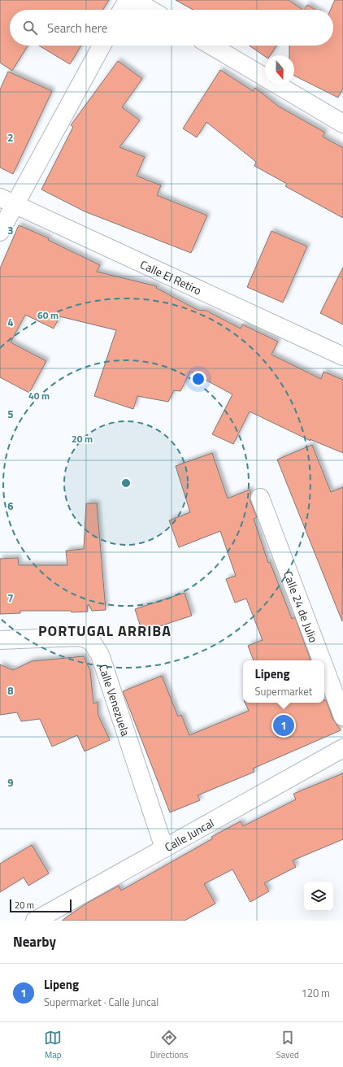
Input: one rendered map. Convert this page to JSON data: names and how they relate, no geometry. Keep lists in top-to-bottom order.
{
  "streets": {
    "street": [
      "Calle El Retiro",
      "Calle 24 de Julio",
      "Calle Venezuela",
      "Calle Juncal"
    ]
  },
  "crossings": [
    ["Calle Venezuela", "Calle Juncal"]
  ],
  "districts": ["PORTUGAL ARRIBA"],
  "scale_bar": "20 m",
  "north": "bottom",
  "page": {
    "search": "Search here",
    "popup": ["Lipeng", "Supermarket"],
    "pins": "1",
    "scale": "20 m",
    "heading": "Nearby",
    "list": [
      {
        "mark": "1",
        "name": "Lipeng",
        "note": "Supermarket · Calle Juncal",
        "value": "120 m"
      }
    ],
    "nav": ["Map", "Directions", "Saved"]
  },
  "grid": {
    "rows": [
      "2",
      "3",
      "4",
      "5",
      "6",
      "7",
      "8",
      "9"
    ]
  },
  "rings": ["60 m", "40 m", "20 m"]
}
